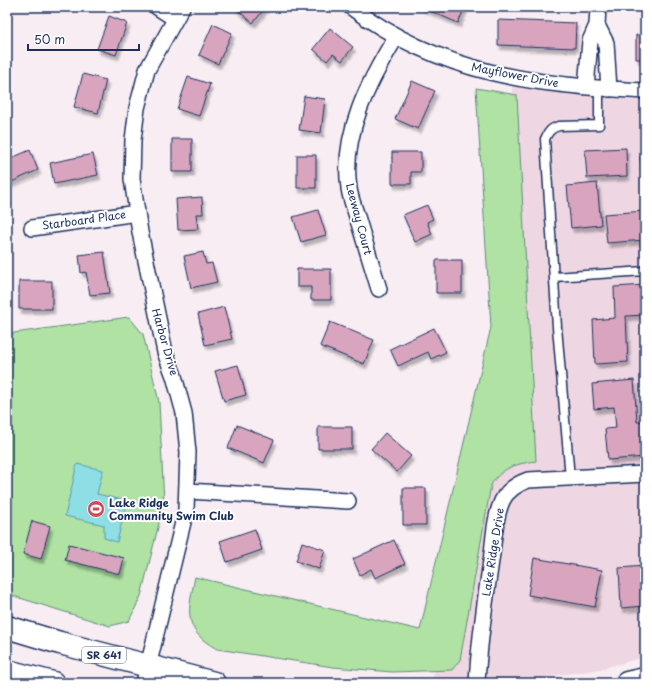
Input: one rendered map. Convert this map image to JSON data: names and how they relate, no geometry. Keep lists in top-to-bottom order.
{
  "streets": {
    "main road": ["SR 641"],
    "street": [
      "Mayflower Drive",
      "Leeway Court",
      "Starboard Place",
      "Harbor Drive",
      "Lake Ridge Drive"
    ]
  },
  "crossings": [
    ["Mayflower Drive", "Leeway Court"],
    ["Starboard Place", "Harbor Drive"],
    ["Harbor Drive", "SR 641"]
  ],
  "places": {
    "sports": ["Lake Ridge Community Swim Club"]
  },
  "scale_bar": "50 m"
}
